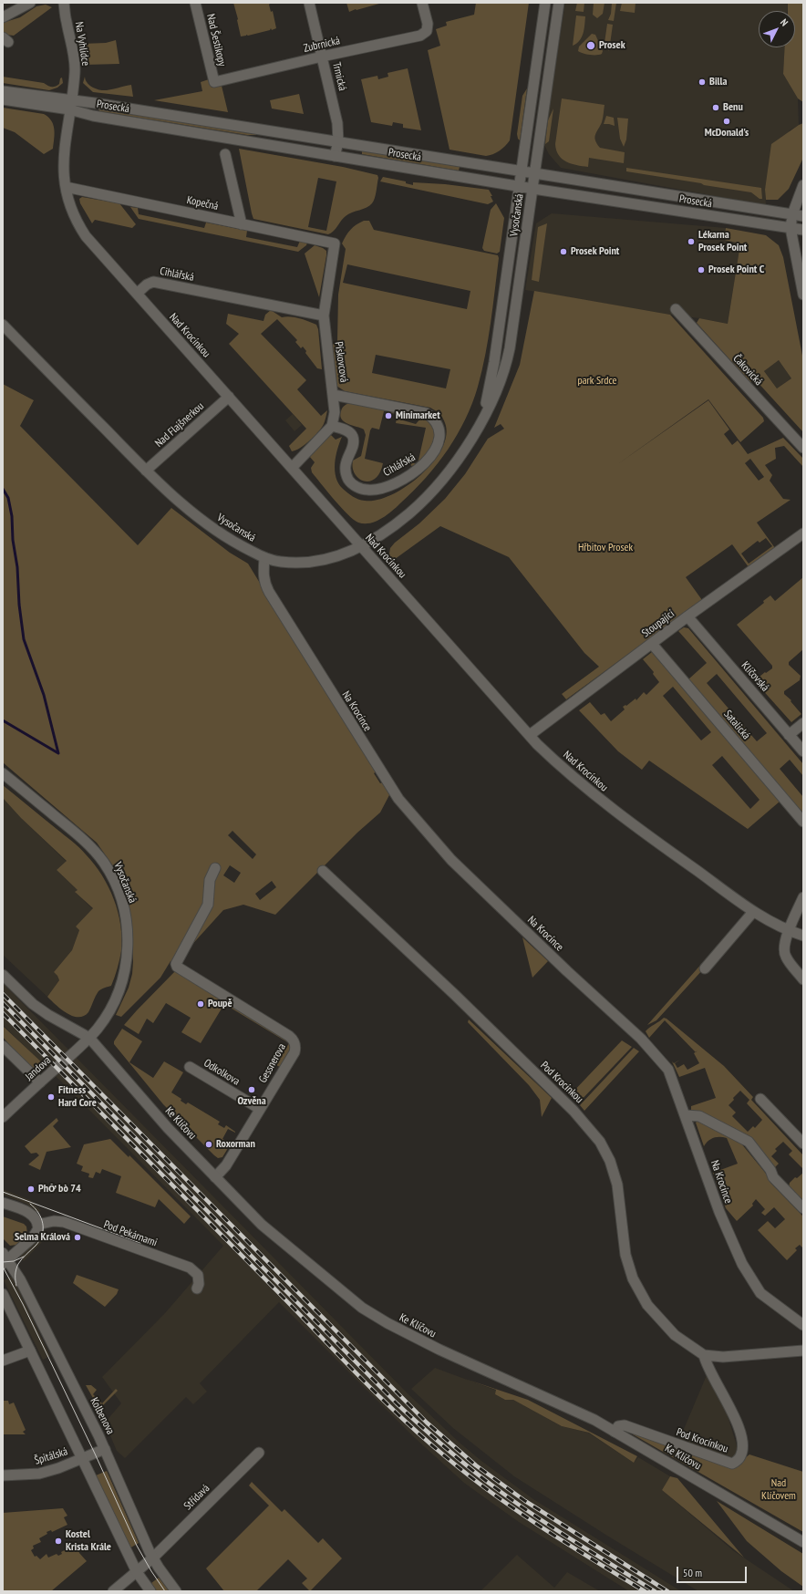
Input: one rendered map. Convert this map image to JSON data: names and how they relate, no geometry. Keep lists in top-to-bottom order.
{
  "streets": {
    "street": [
      "Nad Šestikopy",
      "Na Vyhlídce",
      "Zubrnická",
      "Trmická",
      "Prosecká",
      "Kopečná",
      "Vysočanská",
      "Cihlářská",
      "Nad Krocínkou",
      "Pískovcová",
      "Čakovická",
      "Nad Flajšnerkou",
      "Stoupající",
      "Klíčovská",
      "Na Krocínce",
      "Satalická",
      "Gessnerova",
      "Jandova",
      "Odkolkova",
      "Pod Krocínkou",
      "Ke Klíčovu",
      "Pod Pekárnami",
      "Kolbenova",
      "Špitálská",
      "Střídavá"
    ]
  },
  "crossings": [
    ["Nad Šestikopy", "Zubrnická"],
    ["Na Vyhlídce", "Prosecká"],
    ["Na Vyhlídce", "Nad Krocínkou"],
    ["Zubrnická", "Trmická"],
    ["Trmická", "Prosecká"],
    ["Prosecká", "Vysočanská"],
    ["Prosecká", "Nad Krocínkou"],
    ["Kopečná", "Nad Krocínkou"],
    ["Kopečná", "Pískovcová"],
    ["Vysočanská", "Nad Krocínkou"],
    ["Vysočanská", "Nad Flajšnerkou"],
    ["Vysočanská", "Na Krocínce"],
    ["Vysočanská", "Jandova"],
    ["Vysočanská", "Ke Klíčovu"],
    ["Cihlářská", "Nad Krocínkou"],
    ["Cihlářská", "Pískovcová"],
    ["Nad Krocínkou", "Nad Flajšnerkou"],
    ["Nad Krocínkou", "Stoupající"],
    ["Stoupající", "Klíčovská"],
    ["Stoupající", "Satalická"],
    ["Gessnerova", "Odkolkova"],
    ["Gessnerova", "Ke Klíčovu"],
    ["Jandova", "Ke Klíčovu"],
    ["Pod Krocínkou", "Ke Klíčovu"],
    ["Kolbenova", "Špitálská"],
    ["Kolbenova", "Střídavá"]
  ],
  "parks": ["park Srdce", "Hřbitov Prosek", "Nad Klíčovem"],
  "places": [
    "Prosek",
    "Billa",
    "Benu",
    "McDonald's",
    "Lékarna Prosek Point",
    "Prosek Point",
    "Prosek Point C",
    "Minimarket",
    "Poupě",
    "Ozvěna",
    "Fitness Hard Core",
    "Roxorman",
    "Phở bò 74",
    "Selma Králová",
    "Kostel Krista Krále"
  ],
  "scale_bar": "50 m",
  "north": "top right"
}
